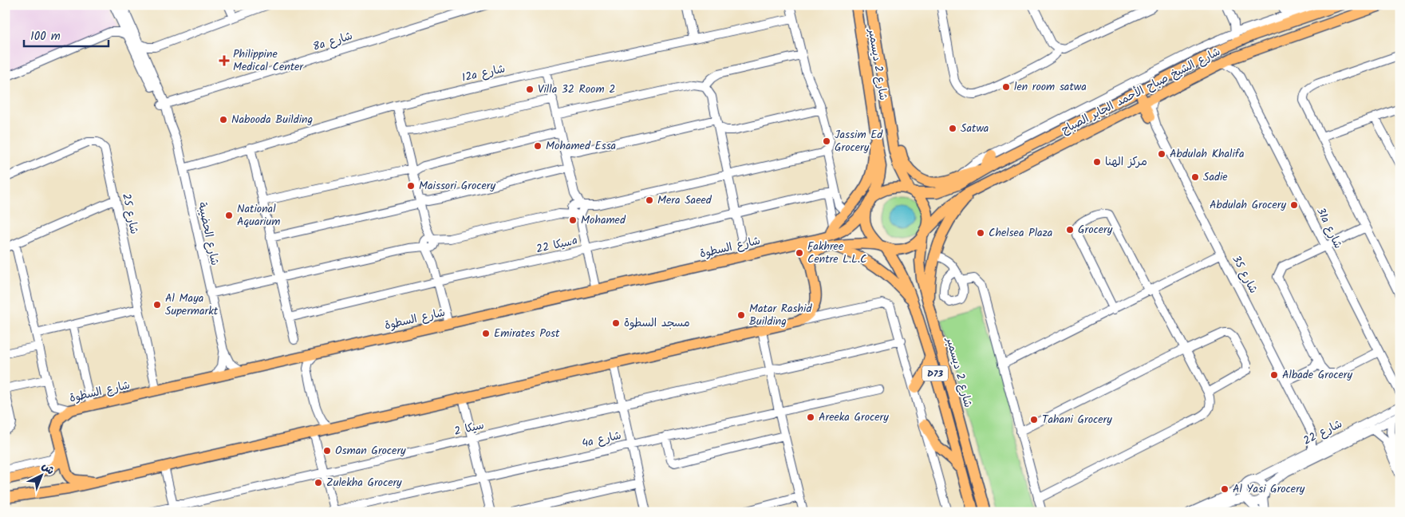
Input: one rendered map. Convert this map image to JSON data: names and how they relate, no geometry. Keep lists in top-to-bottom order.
{
  "streets": {
    "main road": [
      "شارع 2 ديسمبر",
      "شارع الشيخ صباح الأحمد الجابر الصباح",
      "شارع السطوة",
      "D73"
    ],
    "street": [
      "8a شارع",
      "12a شارع",
      "شارع 25",
      "31a شارع",
      "شارع الحضيبة",
      "سيكا 22a",
      "شارع 35",
      "سيكا 2",
      "شارع 22",
      "4a شارع"
    ]
  },
  "crossings": [
    ["8a شارع", "شارع الحضيبة"],
    ["شارع 2 ديسمبر", "شارع الشيخ صباح الأحمد الجابر الصباح"],
    ["شارع 2 ديسمبر", "شارع السطوة"],
    ["شارع 2 ديسمبر", "D73"],
    ["12a شارع", "شارع الحضيبة"],
    ["شارع الشيخ صباح الأحمد الجابر الصباح", "31a شارع"],
    ["شارع الشيخ صباح الأحمد الجابر الصباح", "شارع السطوة"],
    ["شارع الشيخ صباح الأحمد الجابر الصباح", "شارع 35"],
    ["شارع الشيخ صباح الأحمد الجابر الصباح", "D73"],
    ["شارع 25", "شارع السطوة"],
    ["31a شارع", "شارع 22"],
    ["شارع الحضيبة", "شارع السطوة"],
    ["شارع السطوة", "D73"],
    ["شارع 35", "شارع 22"]
  ],
  "places": {
    "health": ["Philippine Medical Center"],
    "other": [
      "len room satwa",
      "Villa 32 Room 2",
      "Nabooda Building",
      "Satwa",
      "Jassim Ed Grocery",
      "Mohamed Essa",
      "Abdulah Khalifa",
      "مركز الهنا",
      "Sadie",
      "Maissori Grocery",
      "Mera Saeed",
      "Abdulah Grocery",
      "National Aquarium",
      "Mohamed",
      "Grocery",
      "Chelsea Plaza",
      "Fakhree Centre L.L.C",
      "Al Maya Supermarkt",
      "Matar Rashid Building",
      "مسجد السطوة",
      "Emirates Post",
      "Albade Grocery",
      "Areeka Grocery",
      "Tahani Grocery",
      "Osman Grocery",
      "Zulekha Grocery",
      "Al Yasi Grocery"
    ]
  },
  "scale_bar": "100 m",
  "north": "top right"
}
